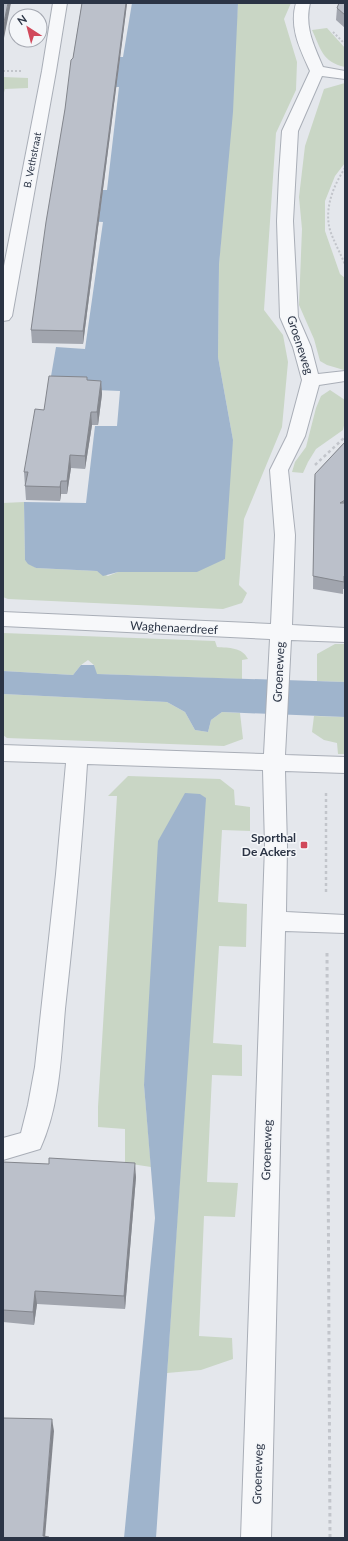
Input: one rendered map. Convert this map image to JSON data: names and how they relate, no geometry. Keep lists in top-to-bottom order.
{
  "streets": {
    "street": ["B. Vethstraat", "Groeneweg", "Waghenaerdreef"]
  },
  "crossings": [
    ["Groeneweg", "Waghenaerdreef"]
  ],
  "places": {
    "transit": ["Sporthal De Ackers"]
  },
  "north": "top left"
}
